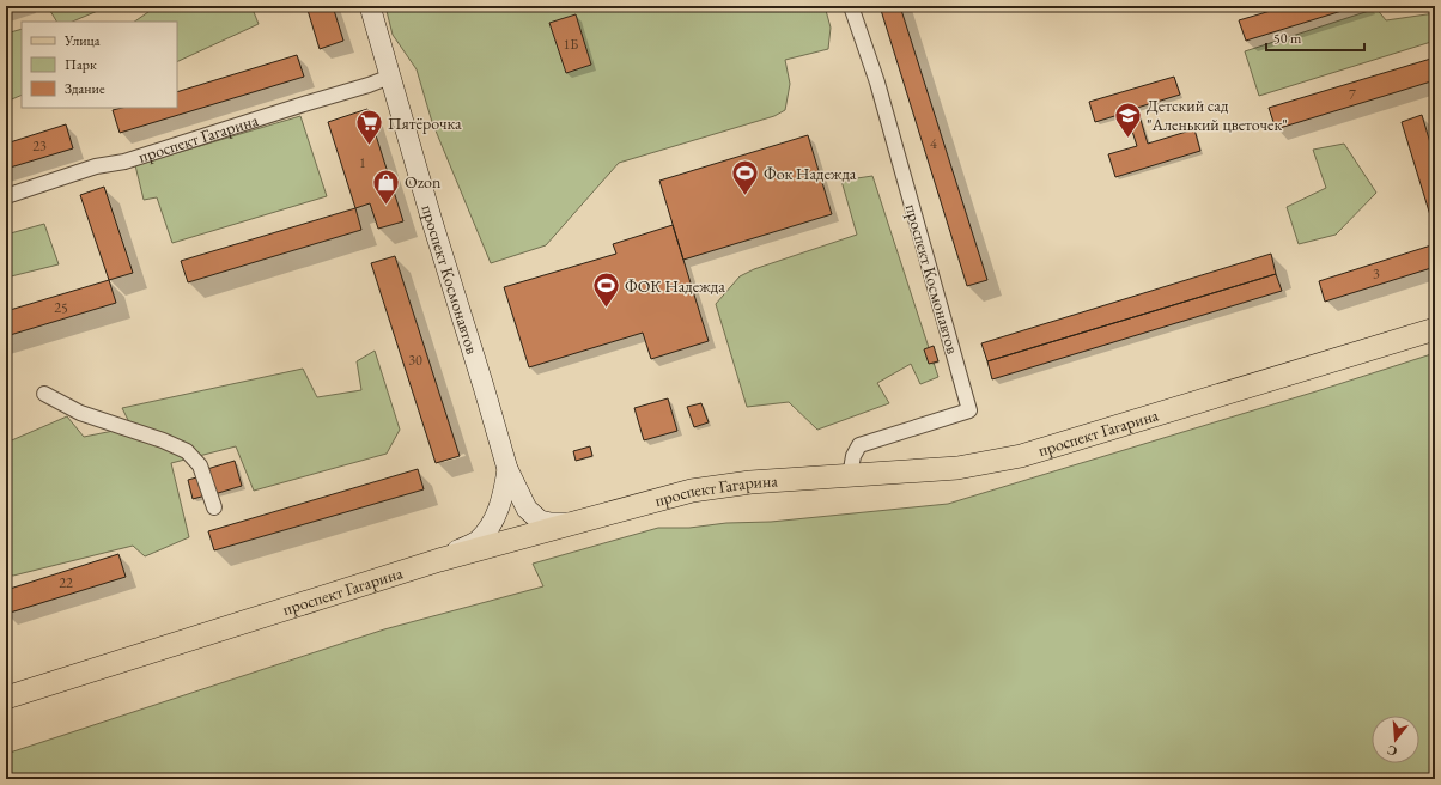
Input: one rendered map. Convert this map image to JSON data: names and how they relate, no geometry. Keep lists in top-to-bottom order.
{
  "streets": {
    "main road": ["проспект Гагарина", "проспект Космонавтов"]
  },
  "crossings": [
    ["проспект Гагарина", "проспект Космонавтов"]
  ],
  "places": {
    "school or university": ["Детский сад \"Аленький цветочек\""],
    "supermarket": ["Пятёрочка"],
    "sports": ["Фок Надежда", "ФОК Надежда"],
    "shop": ["Ozon"]
  },
  "house_numbers": [
    "1Б",
    "7",
    "4",
    "23",
    "1",
    "3",
    "25",
    "30",
    "22"
  ],
  "legend": ["Улица", "Парк", "Здание"],
  "scale_bar": "50 m",
  "north": "bottom"
}
